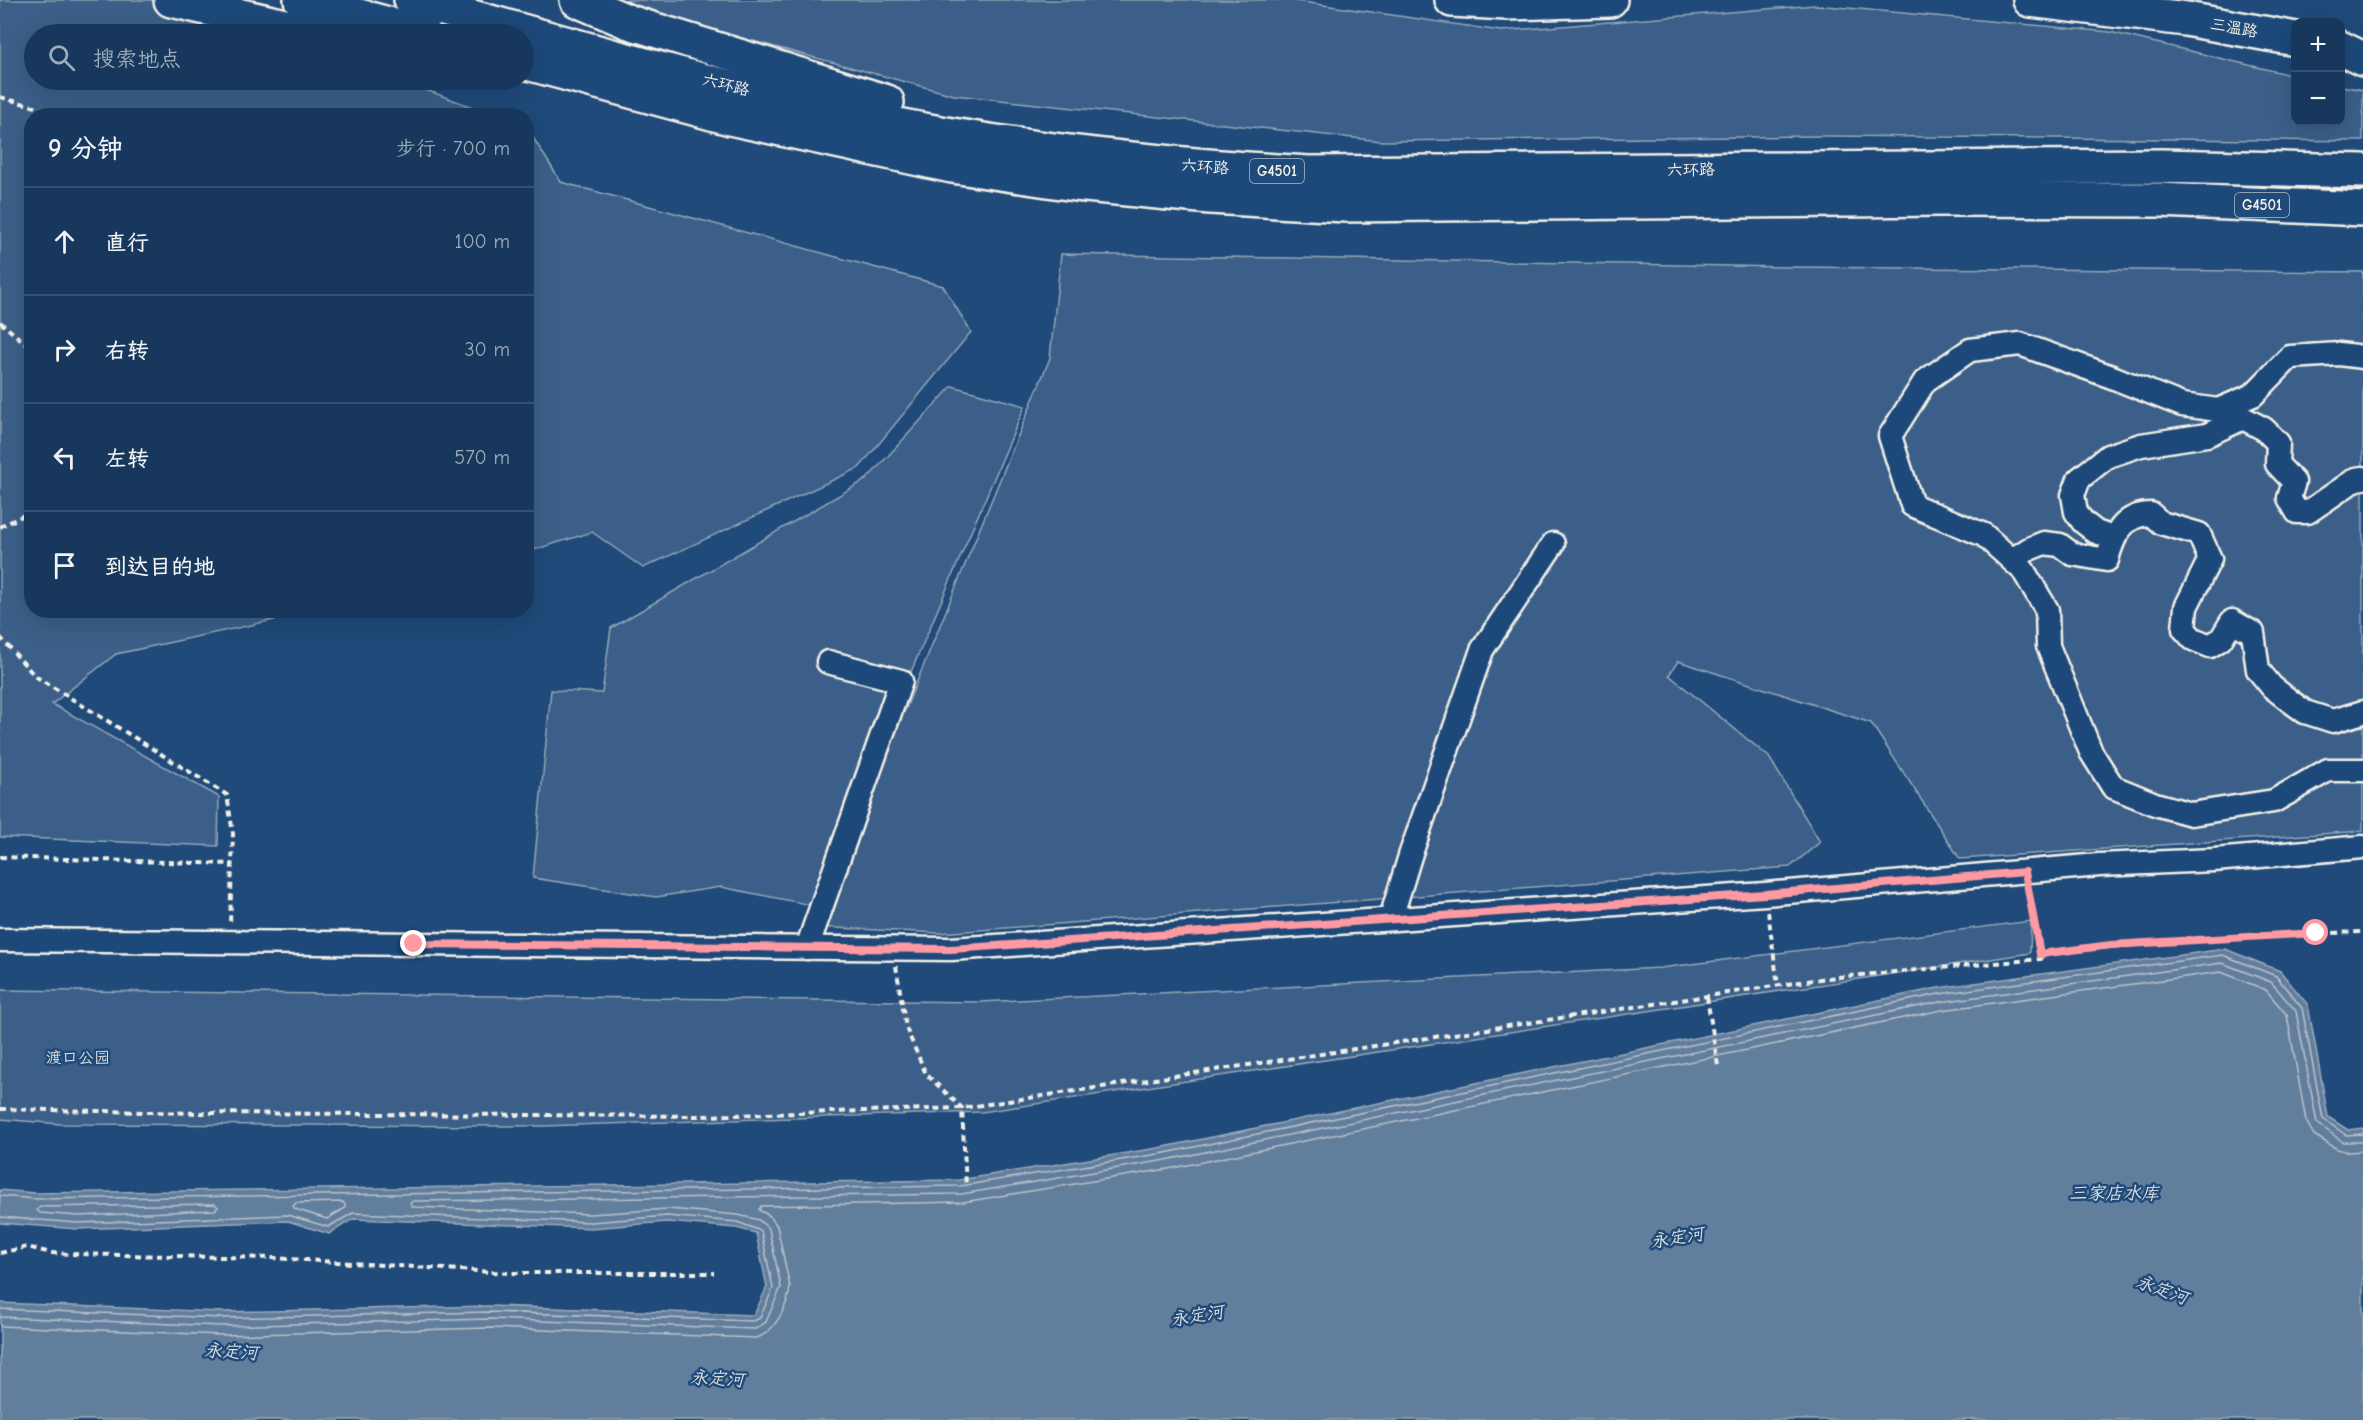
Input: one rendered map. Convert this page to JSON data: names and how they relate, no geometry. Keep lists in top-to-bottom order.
{
  "streets": {
    "highway": ["三温路", "六环路", "G4501"]
  },
  "water": ["三家店水库", "永定河"],
  "parks": ["渡口公园"],
  "page": {
    "map_buttons": ["+", "−"],
    "search": "搜索地点",
    "heading": ["9 分钟", "步行 · 700 m"],
    "list": [
      ["直行", "100 m"],
      ["右转", "30 m"],
      ["左转", "570 m"],
      "到达目的地"
    ]
  }
}
